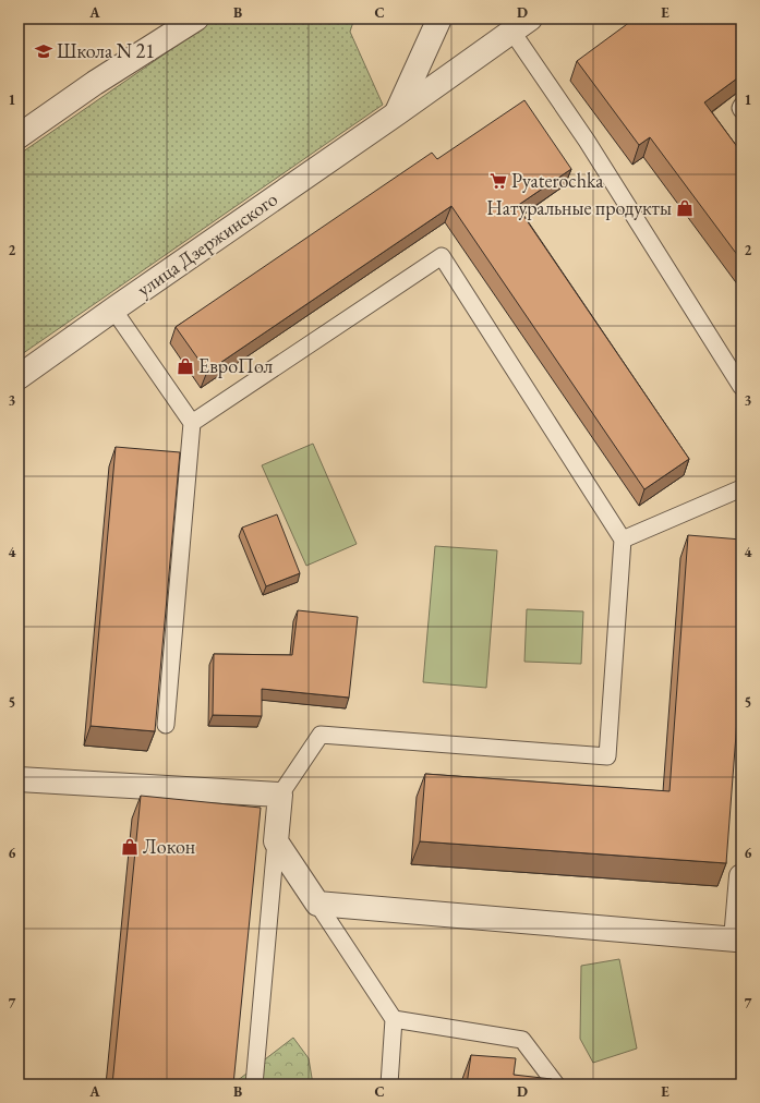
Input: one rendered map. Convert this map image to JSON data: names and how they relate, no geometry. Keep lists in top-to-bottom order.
{
  "streets": {
    "street": ["улица Дзержинского"]
  },
  "places": {
    "school or university": ["Школа N 21"],
    "supermarket": ["Pyaterochka"],
    "shop": ["Натуральные продукты", "ЕвроПол", "Локон"]
  },
  "grid": {
    "columns": [
      "A",
      "B",
      "C",
      "D",
      "E"
    ],
    "rows": [
      "1",
      "2",
      "3",
      "4",
      "5",
      "6",
      "7"
    ]
  }
}
